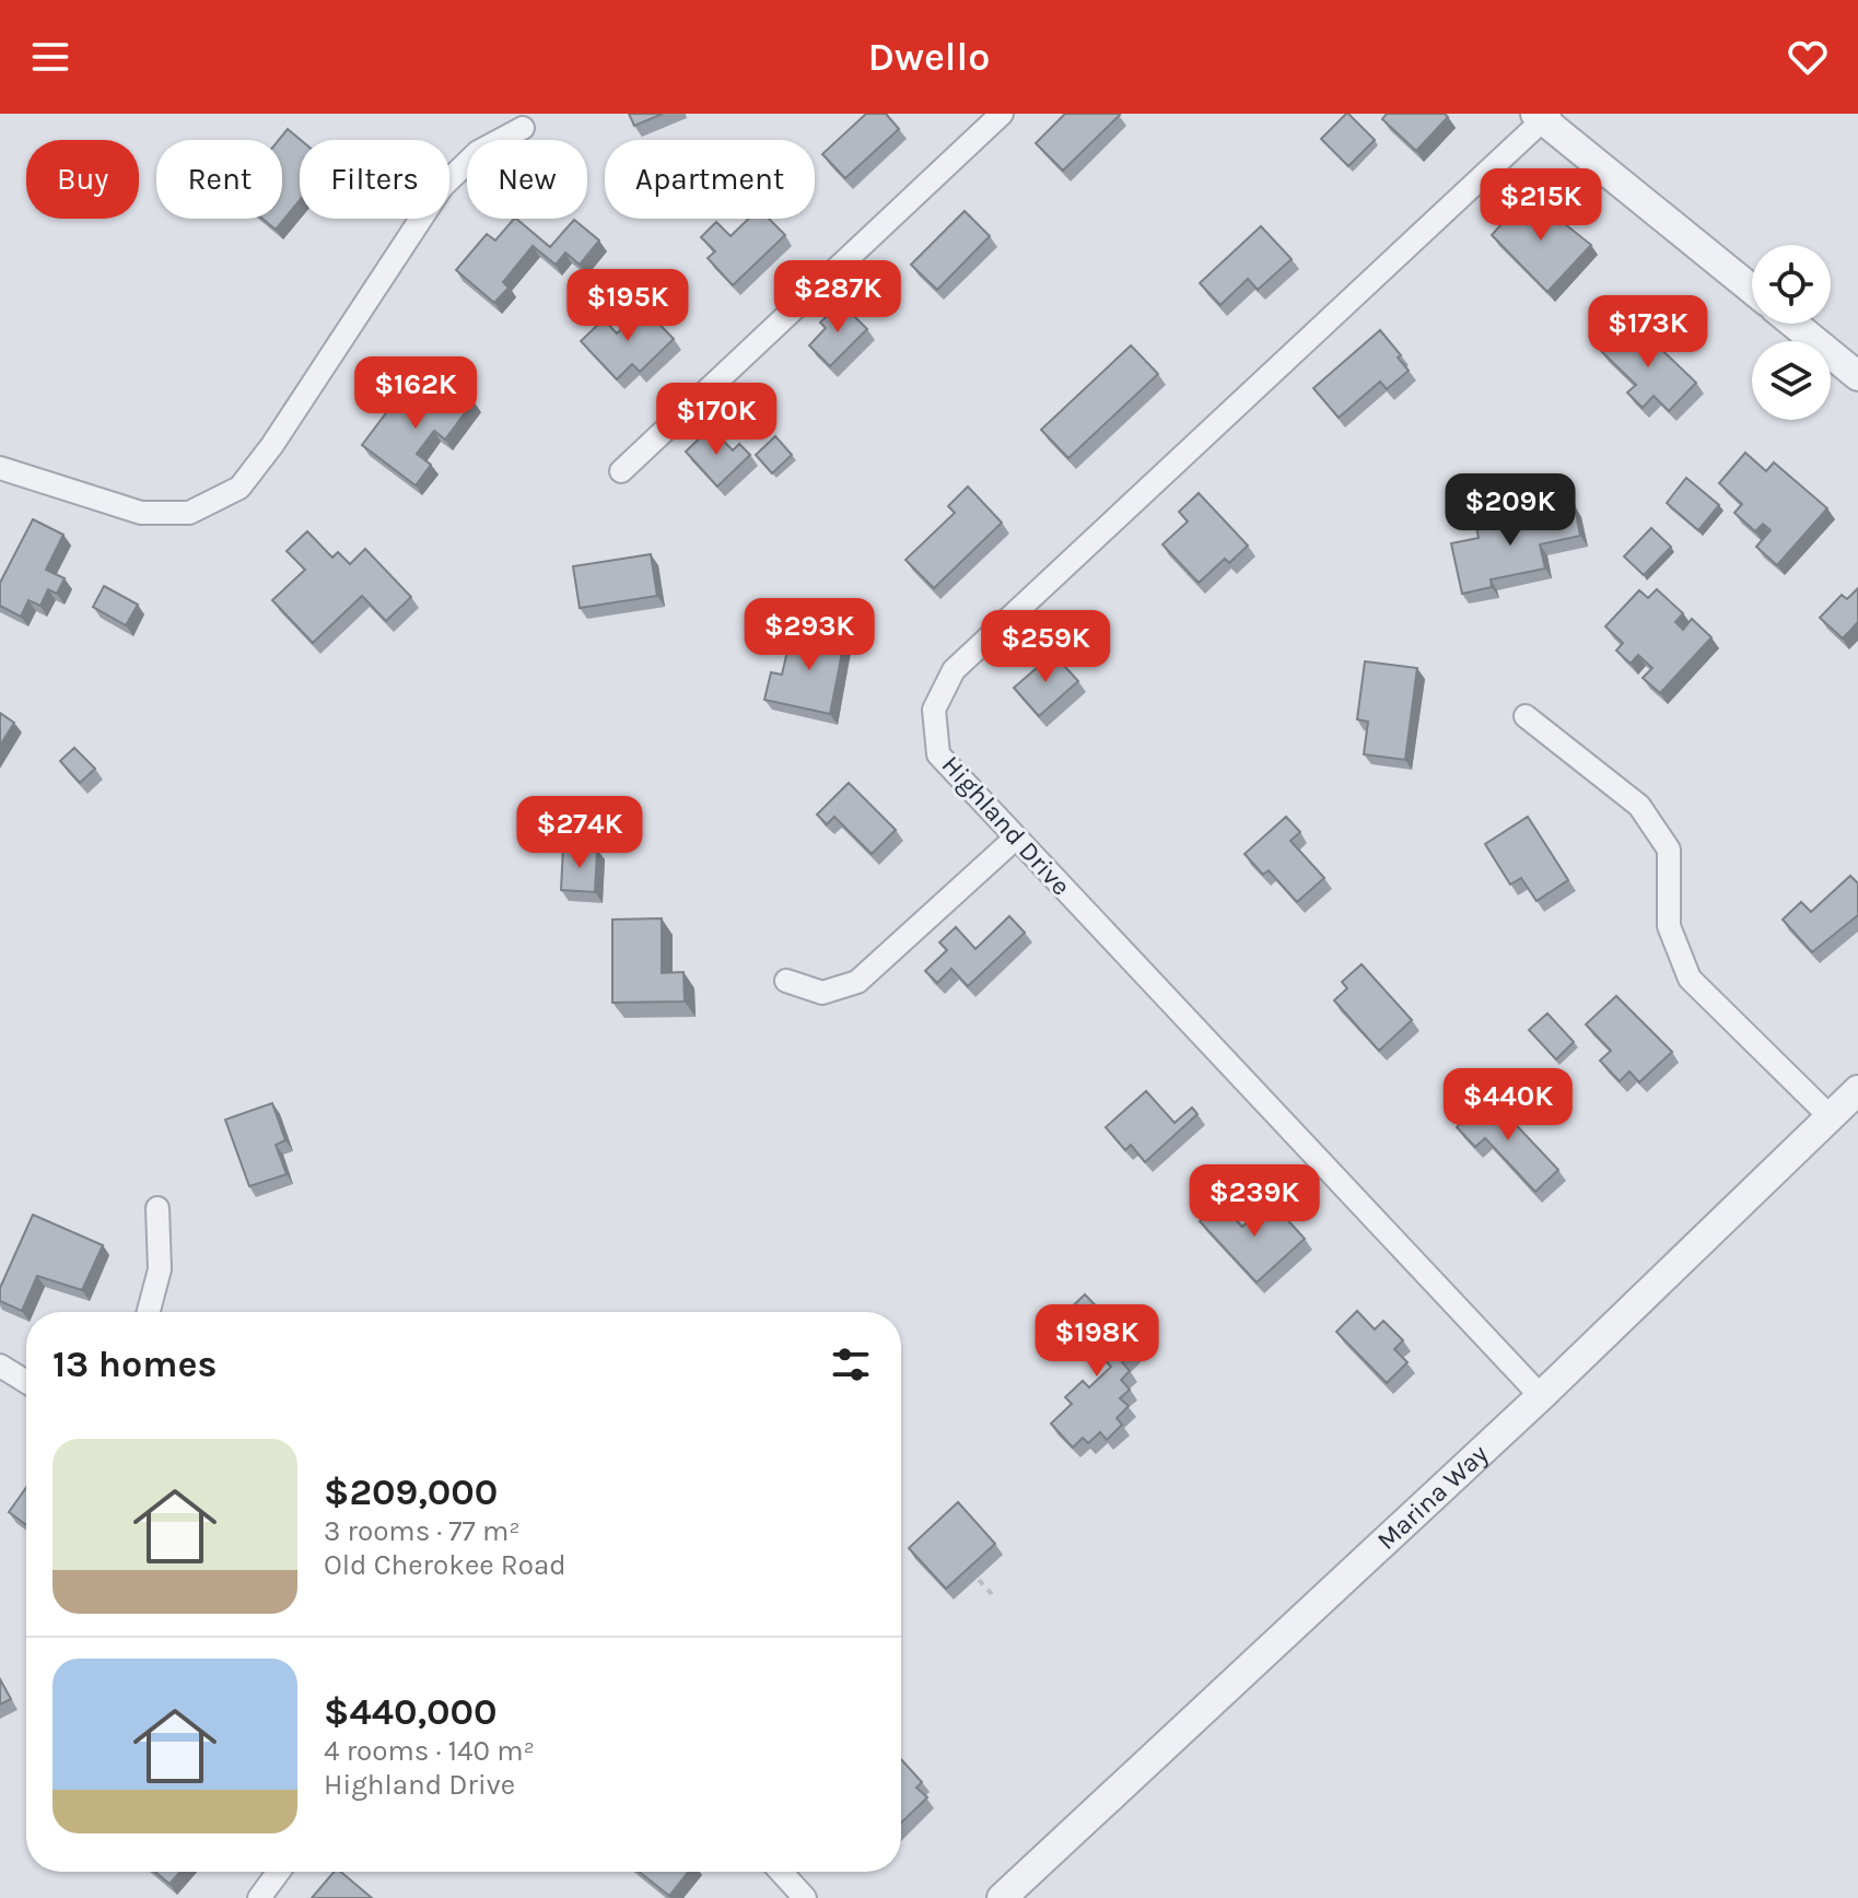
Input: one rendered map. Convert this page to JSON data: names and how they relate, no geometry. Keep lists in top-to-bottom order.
{
  "streets": {
    "street": ["Highland Drive", "Marina Way"]
  },
  "crossings": [
    ["Highland Drive", "Marina Way"]
  ],
  "page": {
    "header": "Dwello",
    "chip": [
      "Buy",
      "Rent",
      "Filters",
      "New",
      "Apartment"
    ],
    "price": [
      "$215K",
      "$287K",
      "$195K",
      "$173K",
      "$162K",
      "$170K",
      "$209K",
      "$293K",
      "$259K",
      "$274K",
      "$440K",
      "$239K",
      "$198K"
    ],
    "heading": "13 homes",
    "list": [
      {
        "name": "$209,000",
        "note": "3 rooms · 77 m² · Old Cherokee Road"
      },
      {
        "name": "$440,000",
        "note": "4 rooms · 140 m² · Highland Drive"
      }
    ]
  }
}
